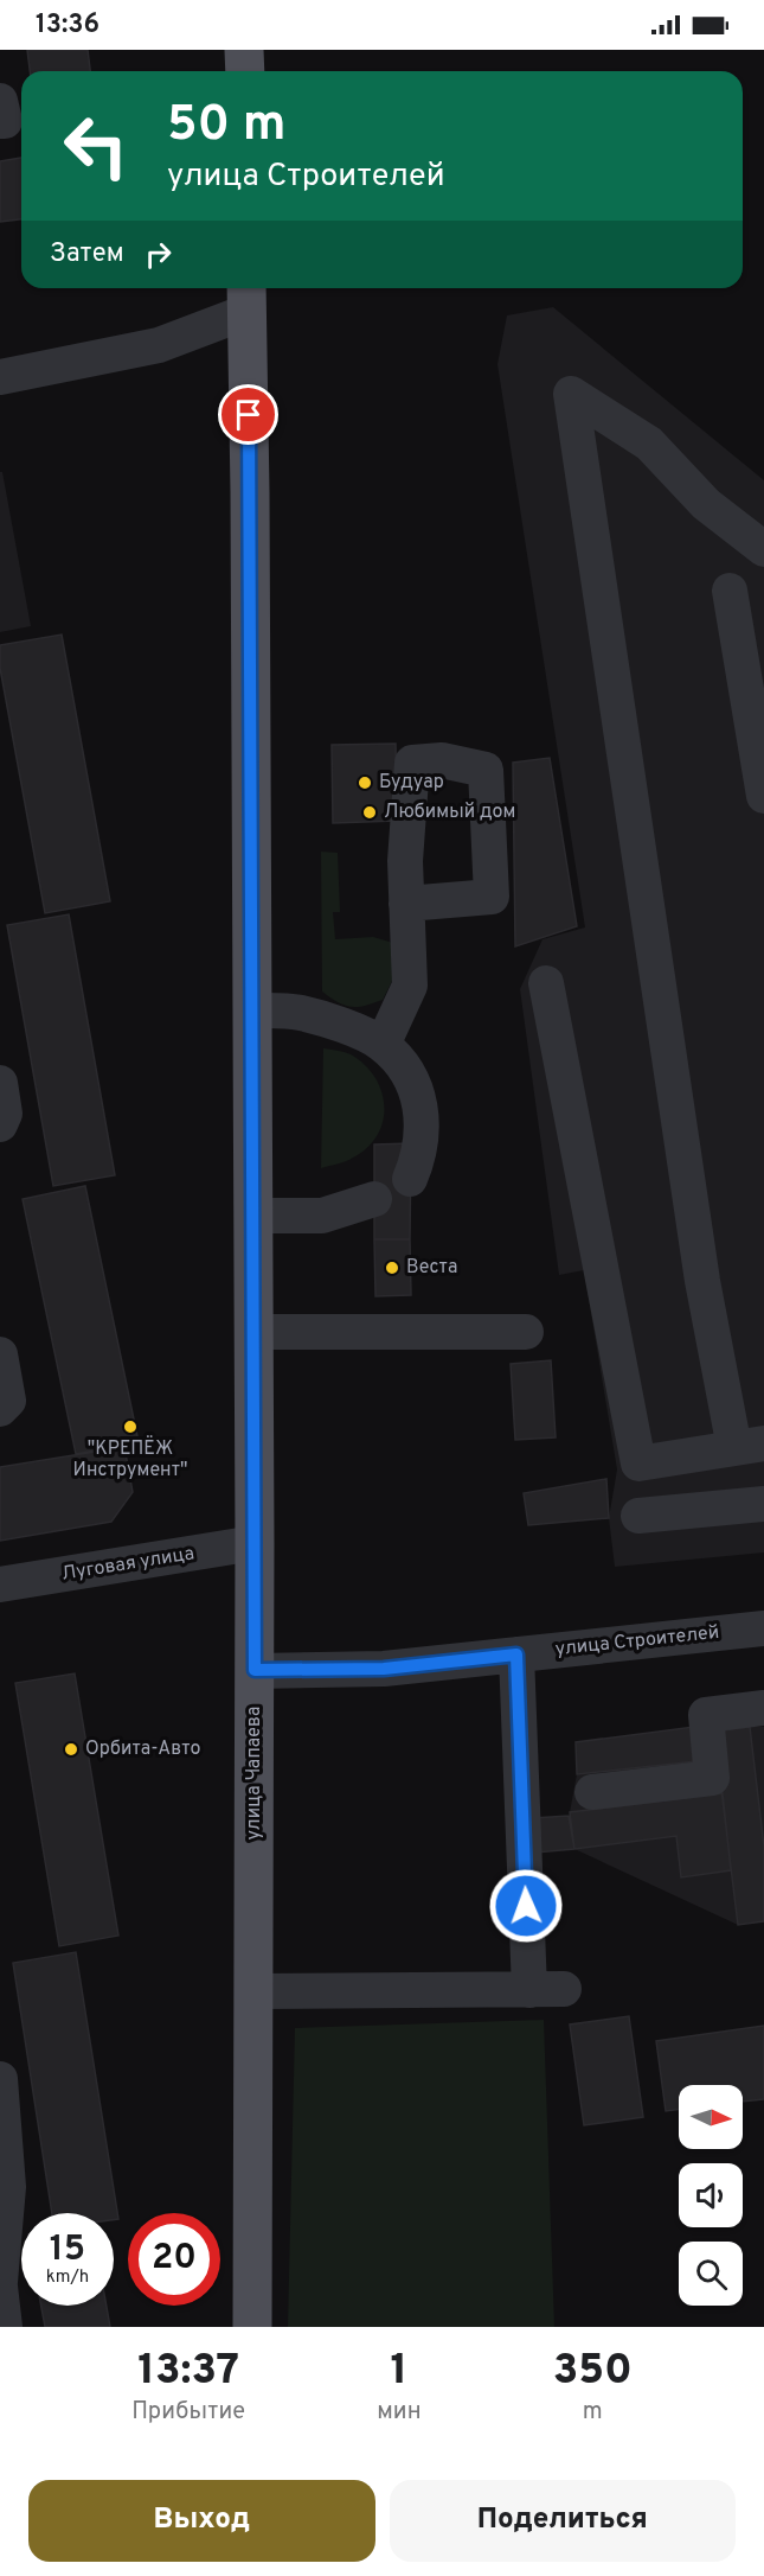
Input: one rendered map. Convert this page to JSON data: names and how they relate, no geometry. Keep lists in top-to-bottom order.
{
  "streets": {
    "main road": ["улица Чапаева"],
    "street": ["Луговая улица", "улица Строителей"]
  },
  "crossings": [
    ["Луговая улица", "улица Чапаева"],
    ["улица Строителей", "улица Чапаева"]
  ],
  "places": [
    "Будуар",
    "Любимый дом",
    "Веста",
    "\"КРЕПЁЖ Инструмент\"",
    "Орбита-Авто"
  ],
  "north": "right",
  "page": {
    "status": "13:36",
    "turn": ["50 m", "улица Строителей"],
    "then": "Затем",
    "speed": "15 km/h",
    "limit": "20",
    "eta": [
      "13:37",
      "Прибытие",
      "1",
      "мин",
      "350",
      "m"
    ],
    "buttons": ["Выход", "Поделиться"]
  }
}
